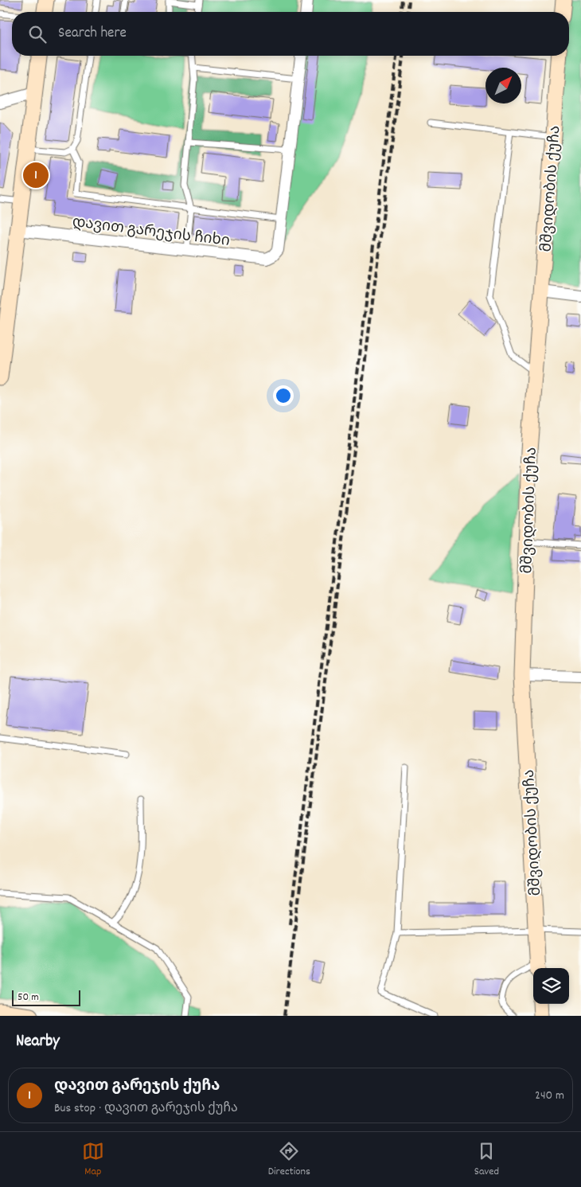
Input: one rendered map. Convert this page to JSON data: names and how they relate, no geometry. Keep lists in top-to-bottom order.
{
  "streets": {
    "main road": ["მშვიდობის ქუჩა"],
    "street": ["დავით გარეჯის ჩიხი"]
  },
  "scale_bar": "50 m",
  "north": "top right",
  "page": {
    "search": "Search here",
    "pins": "1",
    "scale": "50 m",
    "heading": "Nearby",
    "list": [
      {
        "mark": "1",
        "name": "დავით გარეჯის ქუჩა",
        "note": "Bus stop · დავით გარეჯის ქუჩა",
        "value": "240 m"
      }
    ],
    "nav": ["Map", "Directions", "Saved"]
  }
}
